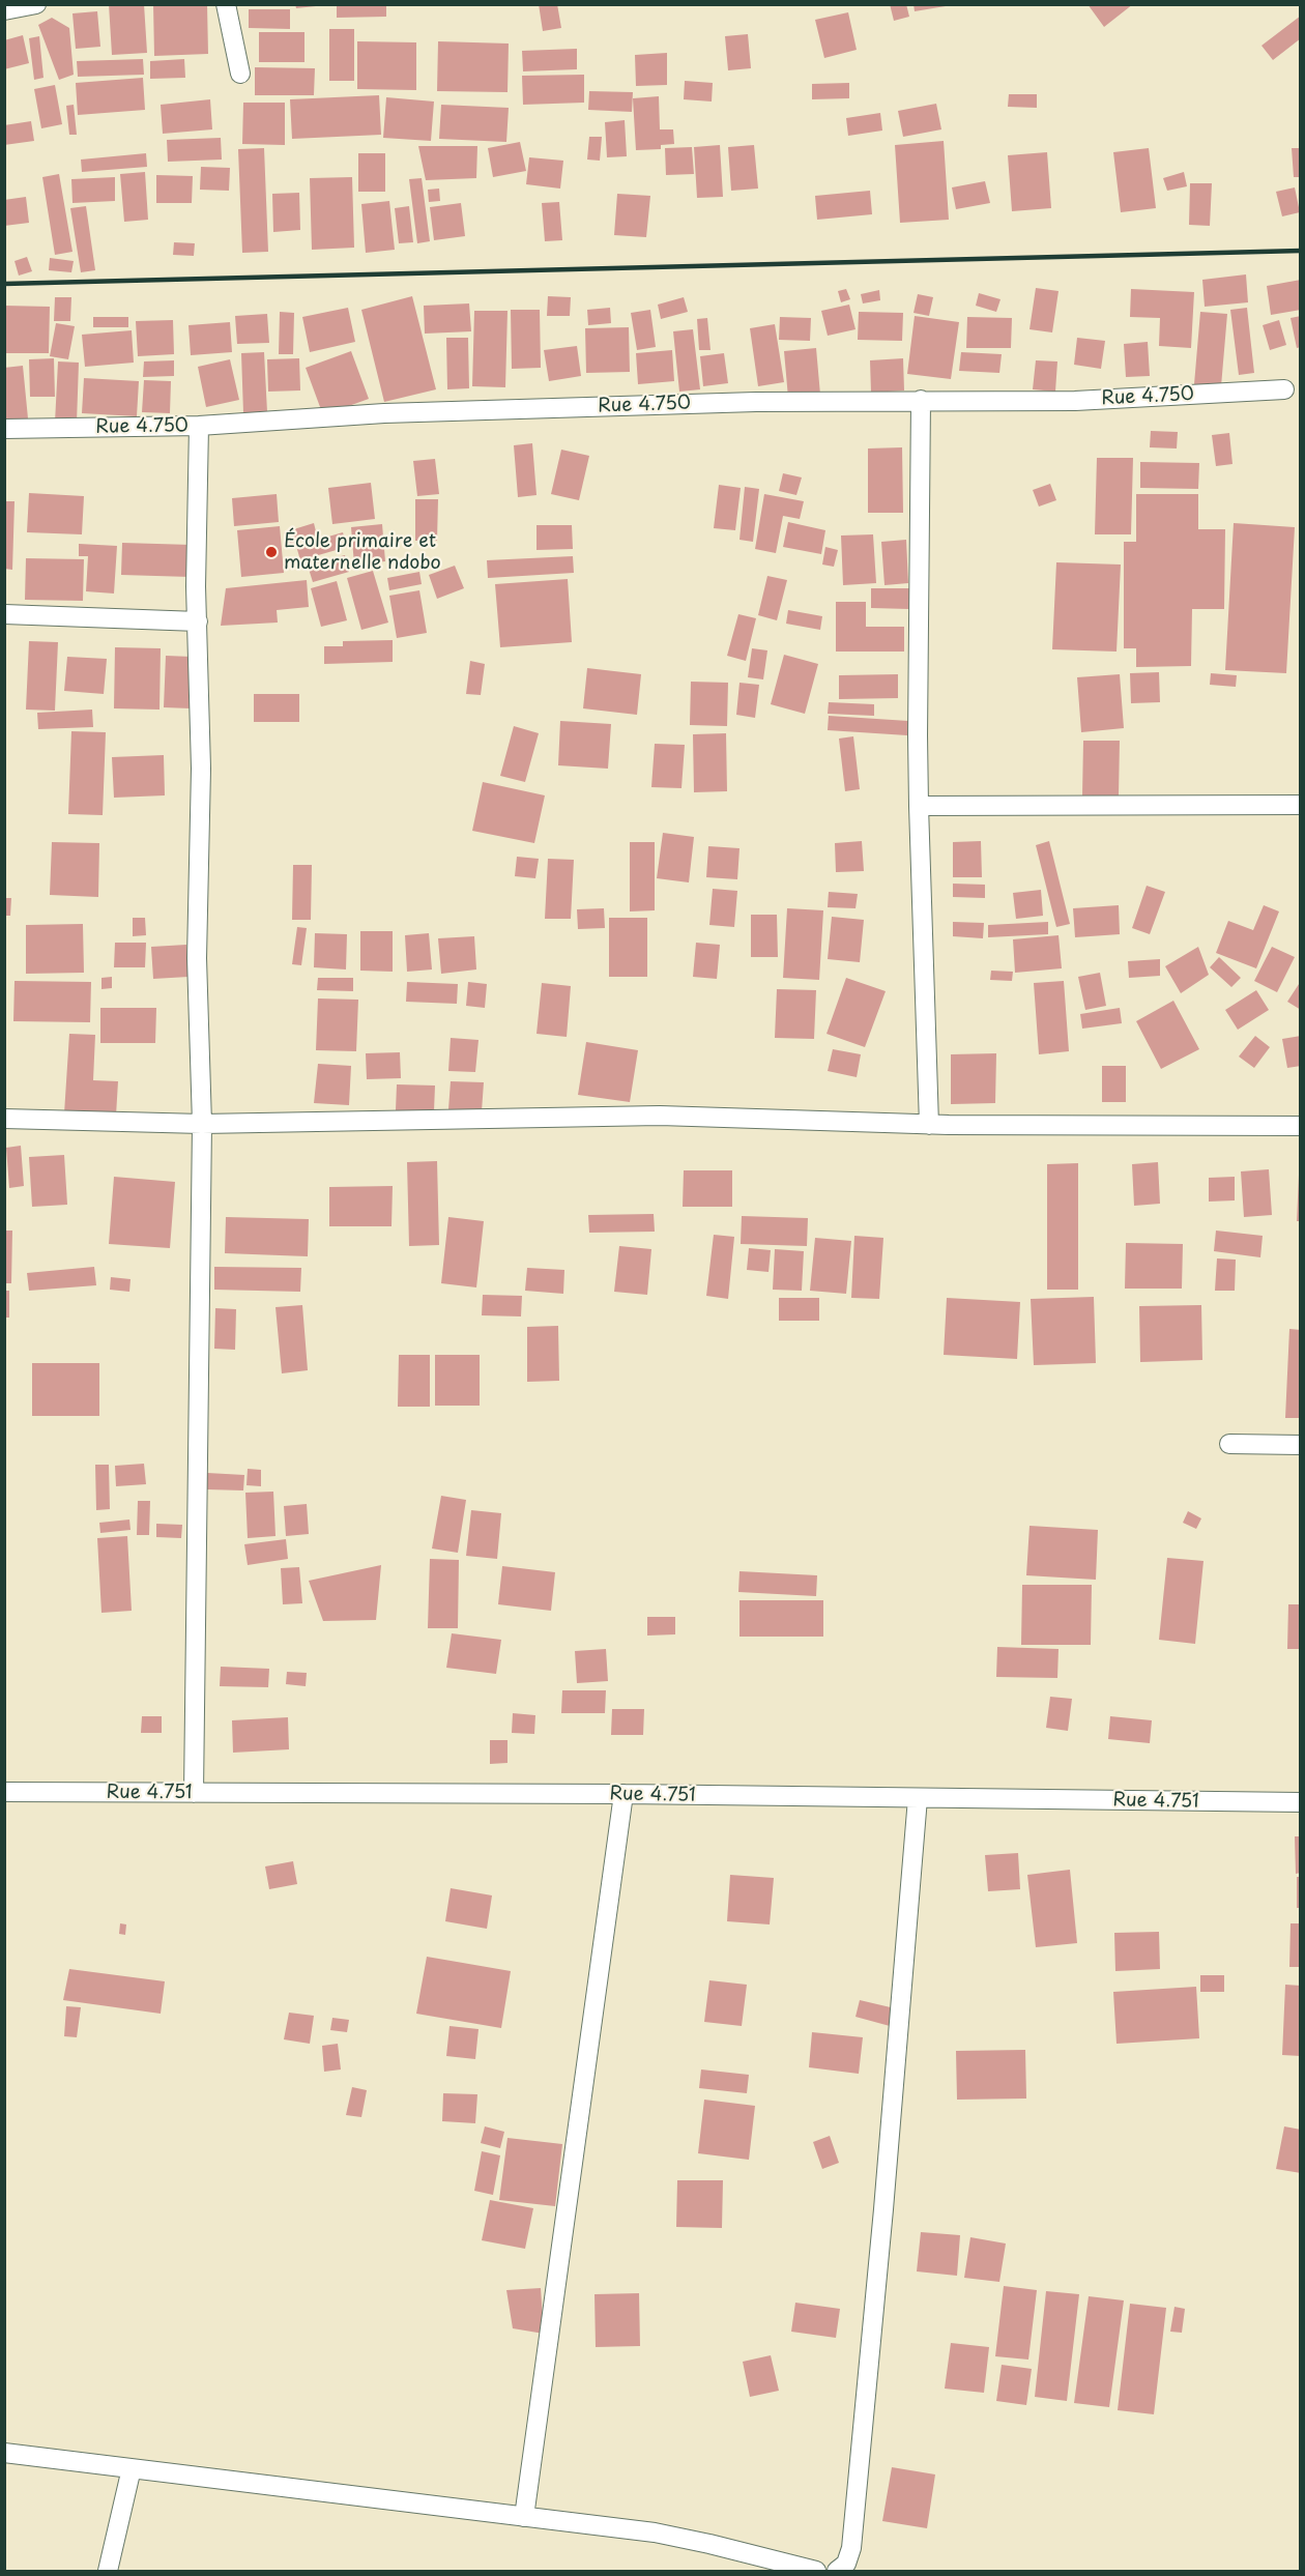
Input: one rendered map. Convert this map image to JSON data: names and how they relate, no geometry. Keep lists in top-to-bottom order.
{
  "streets": {
    "street": ["Rue 4.750", "Rue 4.751"]
  },
  "places": ["École primaire et maternelle ndobo"]
}
